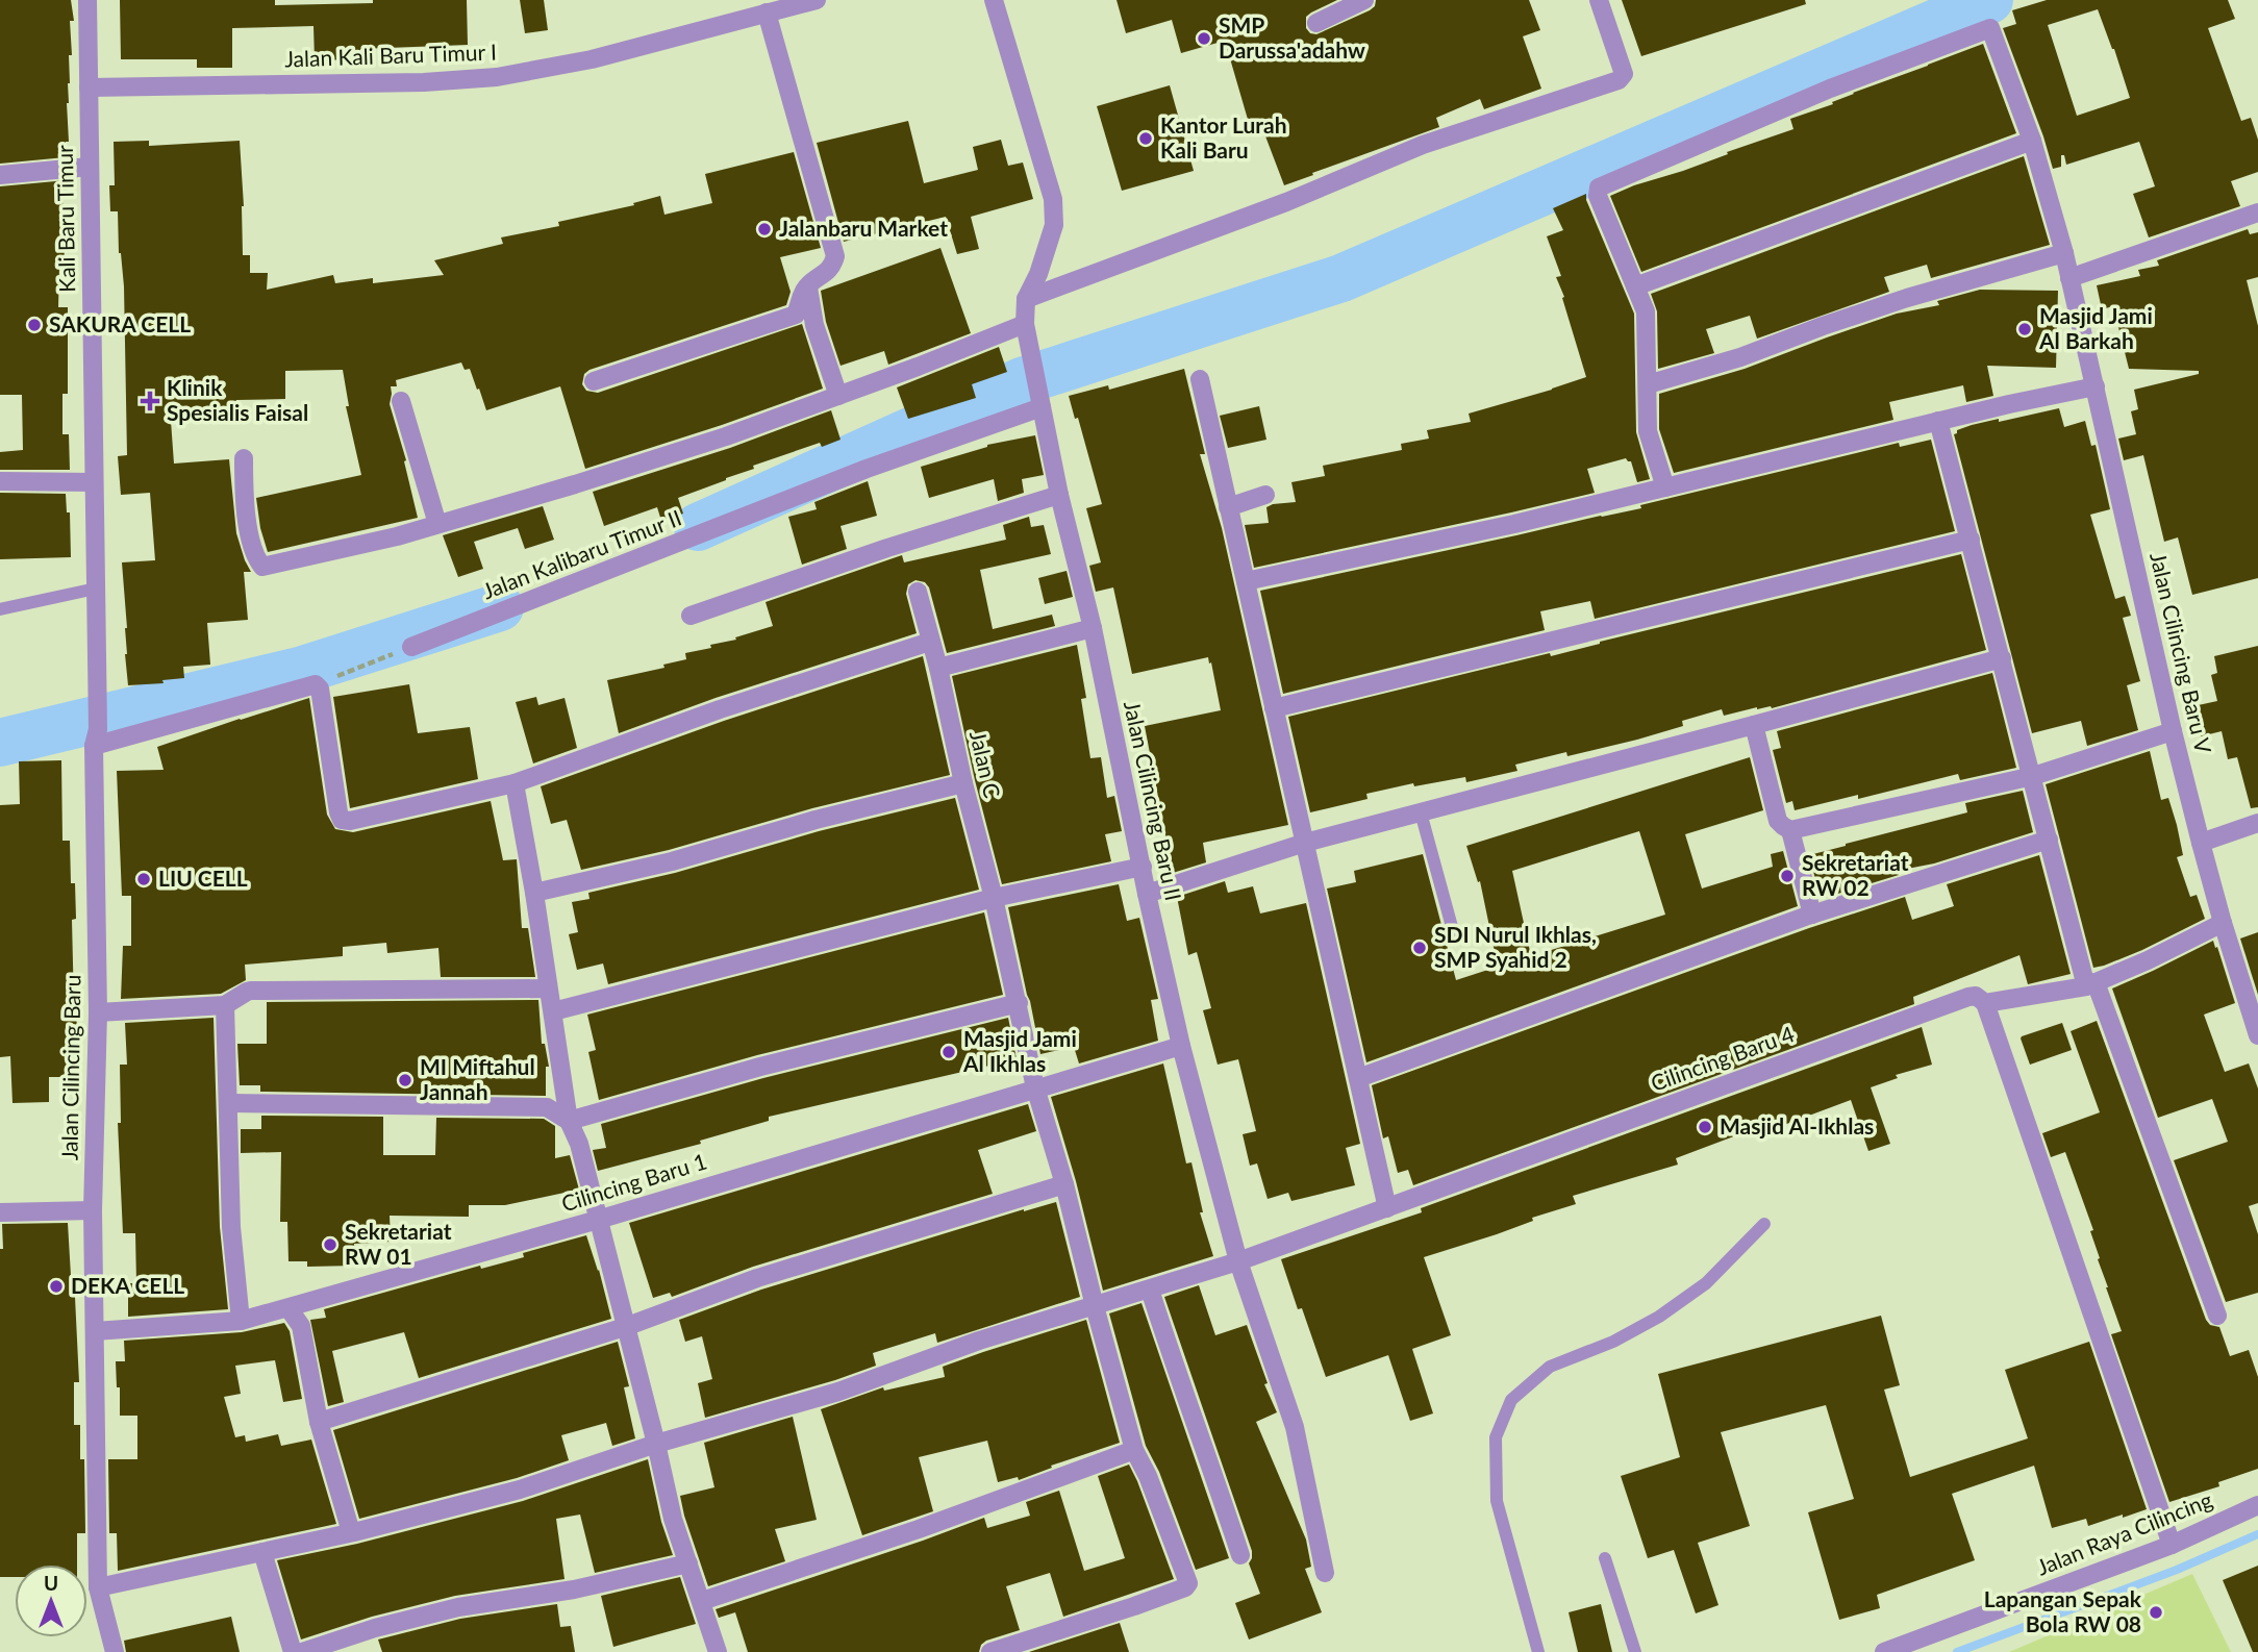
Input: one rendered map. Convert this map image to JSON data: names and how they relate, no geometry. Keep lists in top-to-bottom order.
{
  "streets": {
    "street": [
      "Jalan Kali Baru Timur I",
      "Kali Baru Timur",
      "Jalan Kalibaru Timur II",
      "Jalan Cilincing Baru V",
      "Jalan C",
      "Jalan Cilincing Baru II",
      "Cilincing Baru 4",
      "Jalan Cilincing Baru",
      "Cilincing Baru 1",
      "Jalan Raya Cilincing"
    ]
  },
  "crossings": [
    ["Jalan Kali Baru Timur I", "Kali Baru Timur"],
    ["Kali Baru Timur", "Jalan Cilincing Baru"],
    ["Jalan Kalibaru Timur II", "Jalan Cilincing Baru II"],
    ["Jalan Cilincing Baru V", "Cilincing Baru 4"],
    ["Jalan C", "Cilincing Baru 4"],
    ["Jalan C", "Cilincing Baru 1"],
    ["Jalan Cilincing Baru II", "Cilincing Baru 4"],
    ["Jalan Cilincing Baru II", "Cilincing Baru 1"],
    ["Cilincing Baru 4", "Jalan Cilincing Baru"],
    ["Jalan Cilincing Baru", "Cilincing Baru 1"]
  ],
  "places": {
    "other": [
      "SMP Darussa'adahw",
      "Kantor Lurah Kali Baru",
      "Jalanbaru Market",
      "SAKURA CELL",
      "Masjid Jami Al Barkah",
      "Sekretariat RW 02",
      "LIU CELL",
      "SDI Nurul Ikhlas, SMP Syahid 2",
      "Masjid Jami Al Ikhlas",
      "MI Miftahul Jannah",
      "Masjid Al-Ikhlas",
      "Sekretariat RW 01",
      "DEKA CELL",
      "Lapangan Sepak Bola RW 08"
    ],
    "health": ["Klinik Spesialis Faisal"]
  },
  "north": "top"
}
